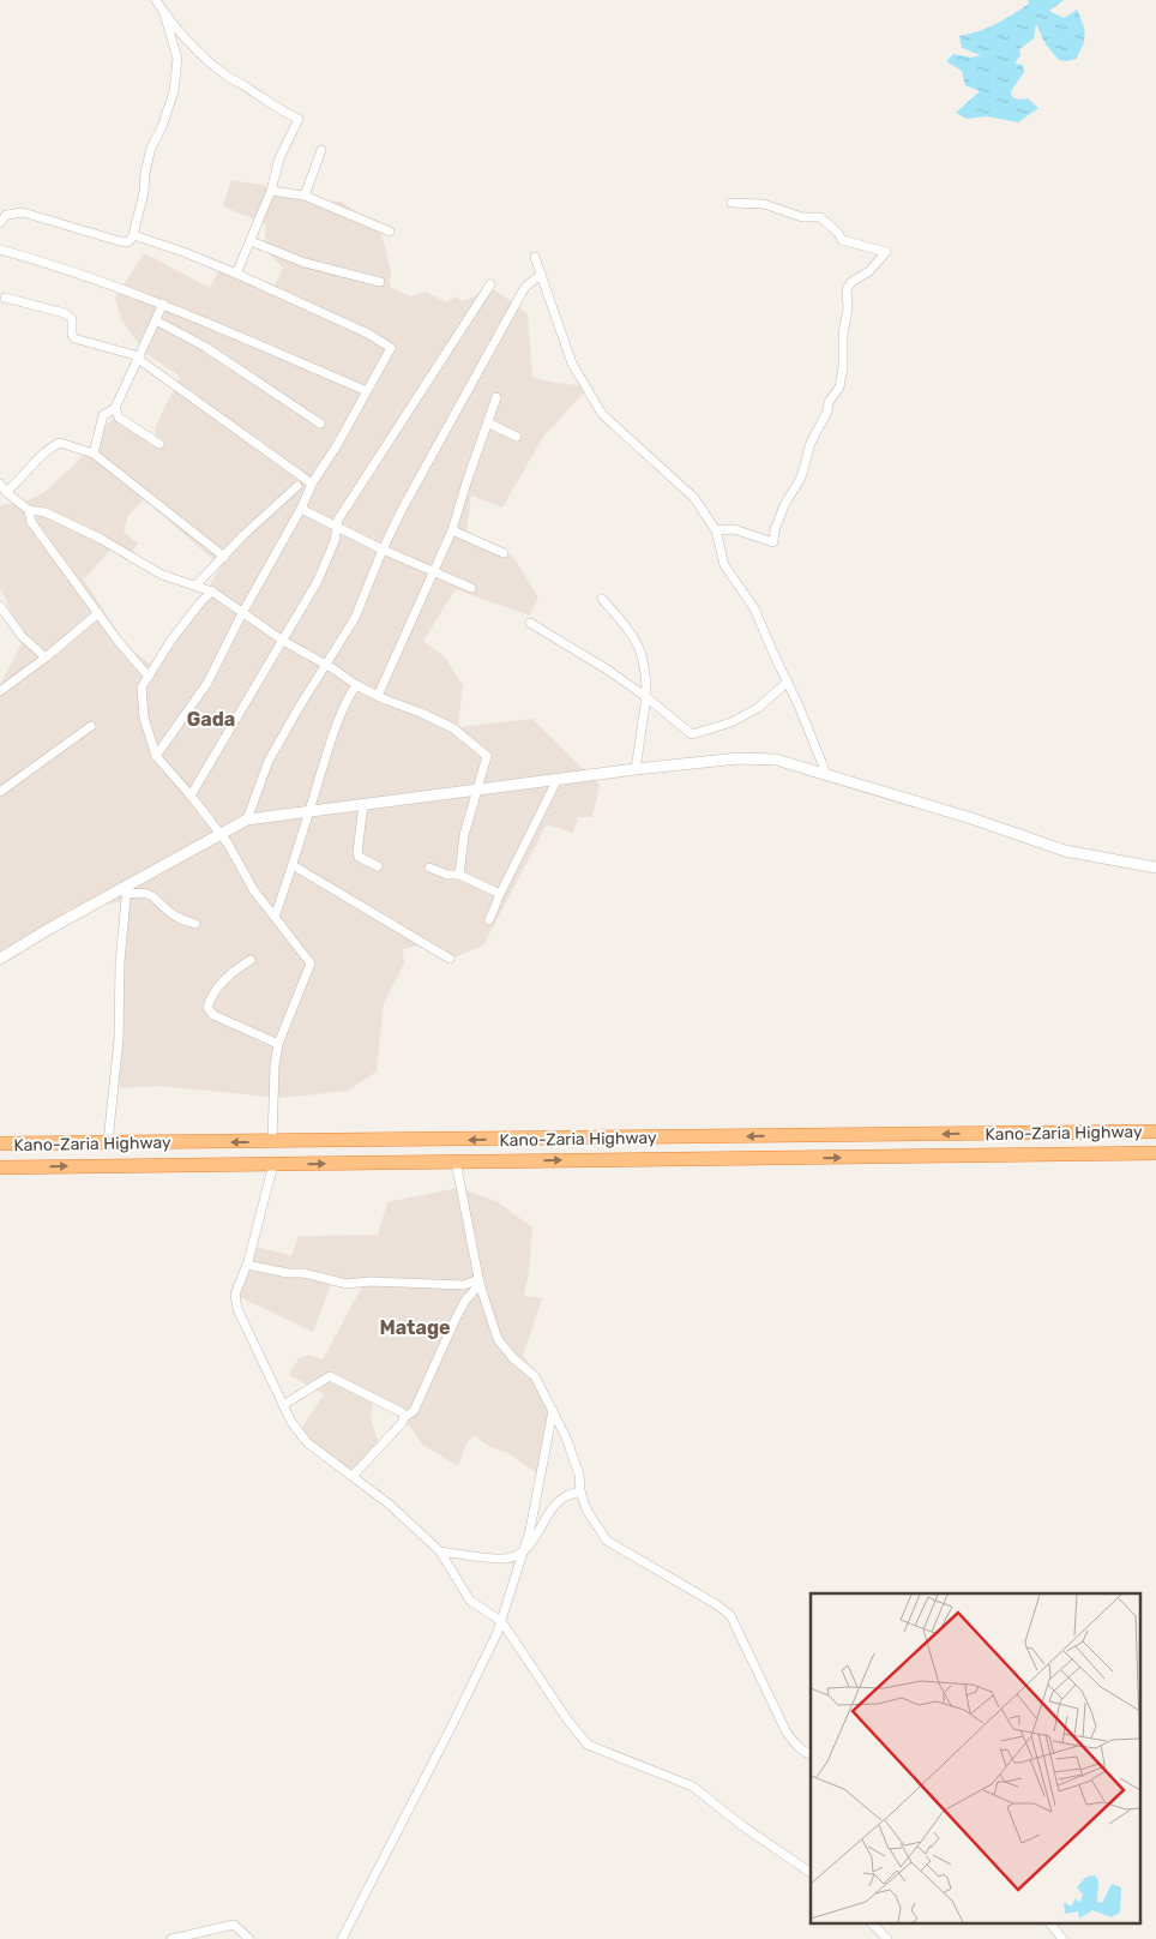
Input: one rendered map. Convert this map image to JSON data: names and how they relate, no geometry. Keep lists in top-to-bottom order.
{
  "streets": {
    "highway": ["Kano-Zaria Highway"]
  },
  "districts": ["Gada", "Matage"]
}
